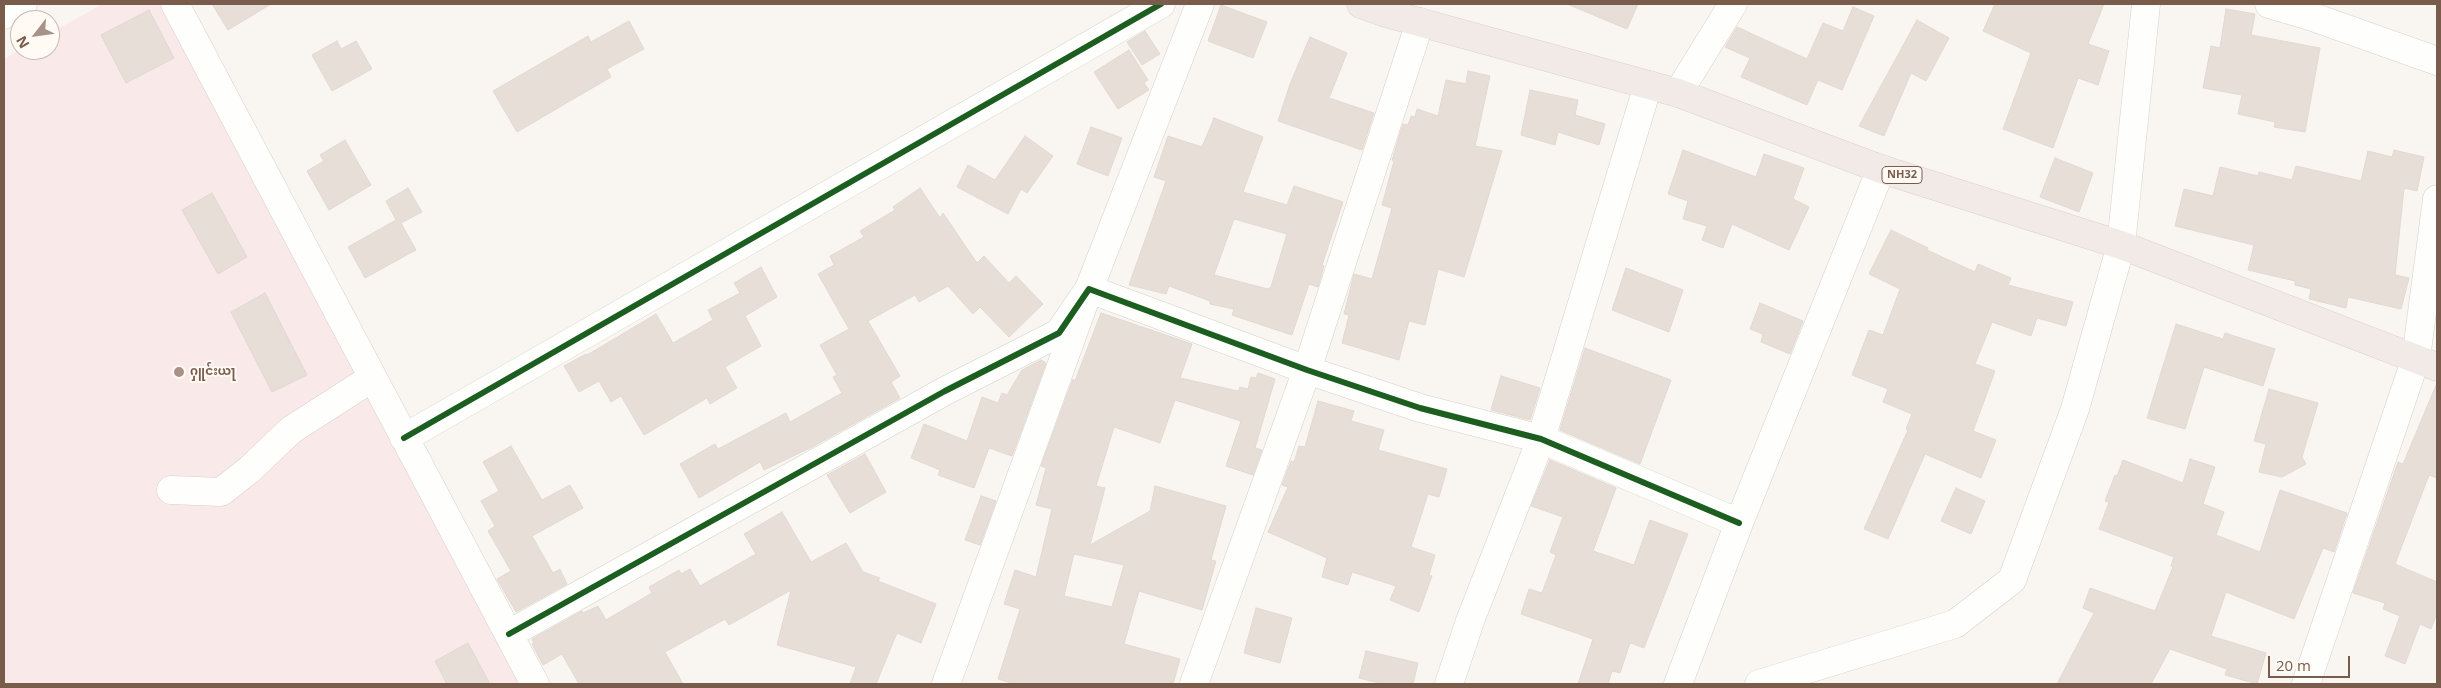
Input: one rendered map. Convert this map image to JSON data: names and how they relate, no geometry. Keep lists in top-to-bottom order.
{
  "streets": {
    "highway": ["NH32"]
  },
  "places": ["ႁူင်းယႃ"],
  "scale_bar": "20 m",
  "north": "bottom left"
}
